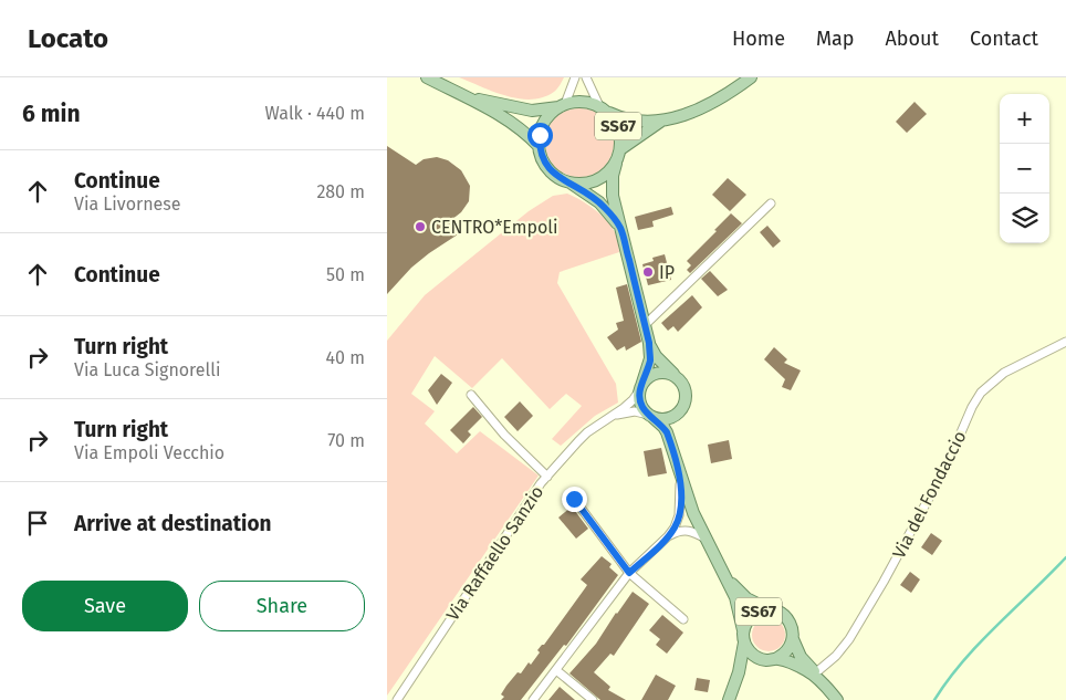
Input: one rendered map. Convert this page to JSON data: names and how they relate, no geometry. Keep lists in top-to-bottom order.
{
  "streets": {
    "main road": ["SS67"],
    "street": ["Via del Fondaccio", "Via Raffaello Sanzio"]
  },
  "crossings": [
    ["SS67", "Via Raffaello Sanzio"]
  ],
  "places": ["CENTRO*Empoli", "IP"],
  "page": {
    "header": "Locato",
    "nav": [
      "Home",
      "Map",
      "About",
      "Contact"
    ],
    "heading": ["6 min", "Walk · 440 m"],
    "map_buttons": ["+", "−"],
    "list": [
      ["Continue", "Via Livornese", "280 m"],
      ["Continue", "50 m"],
      ["Turn right", "Via Luca Signorelli", "40 m"],
      ["Turn right", "Via Empoli Vecchio", "70 m"],
      "Arrive at destination"
    ],
    "buttons": ["Save", "Share"]
  }
}
